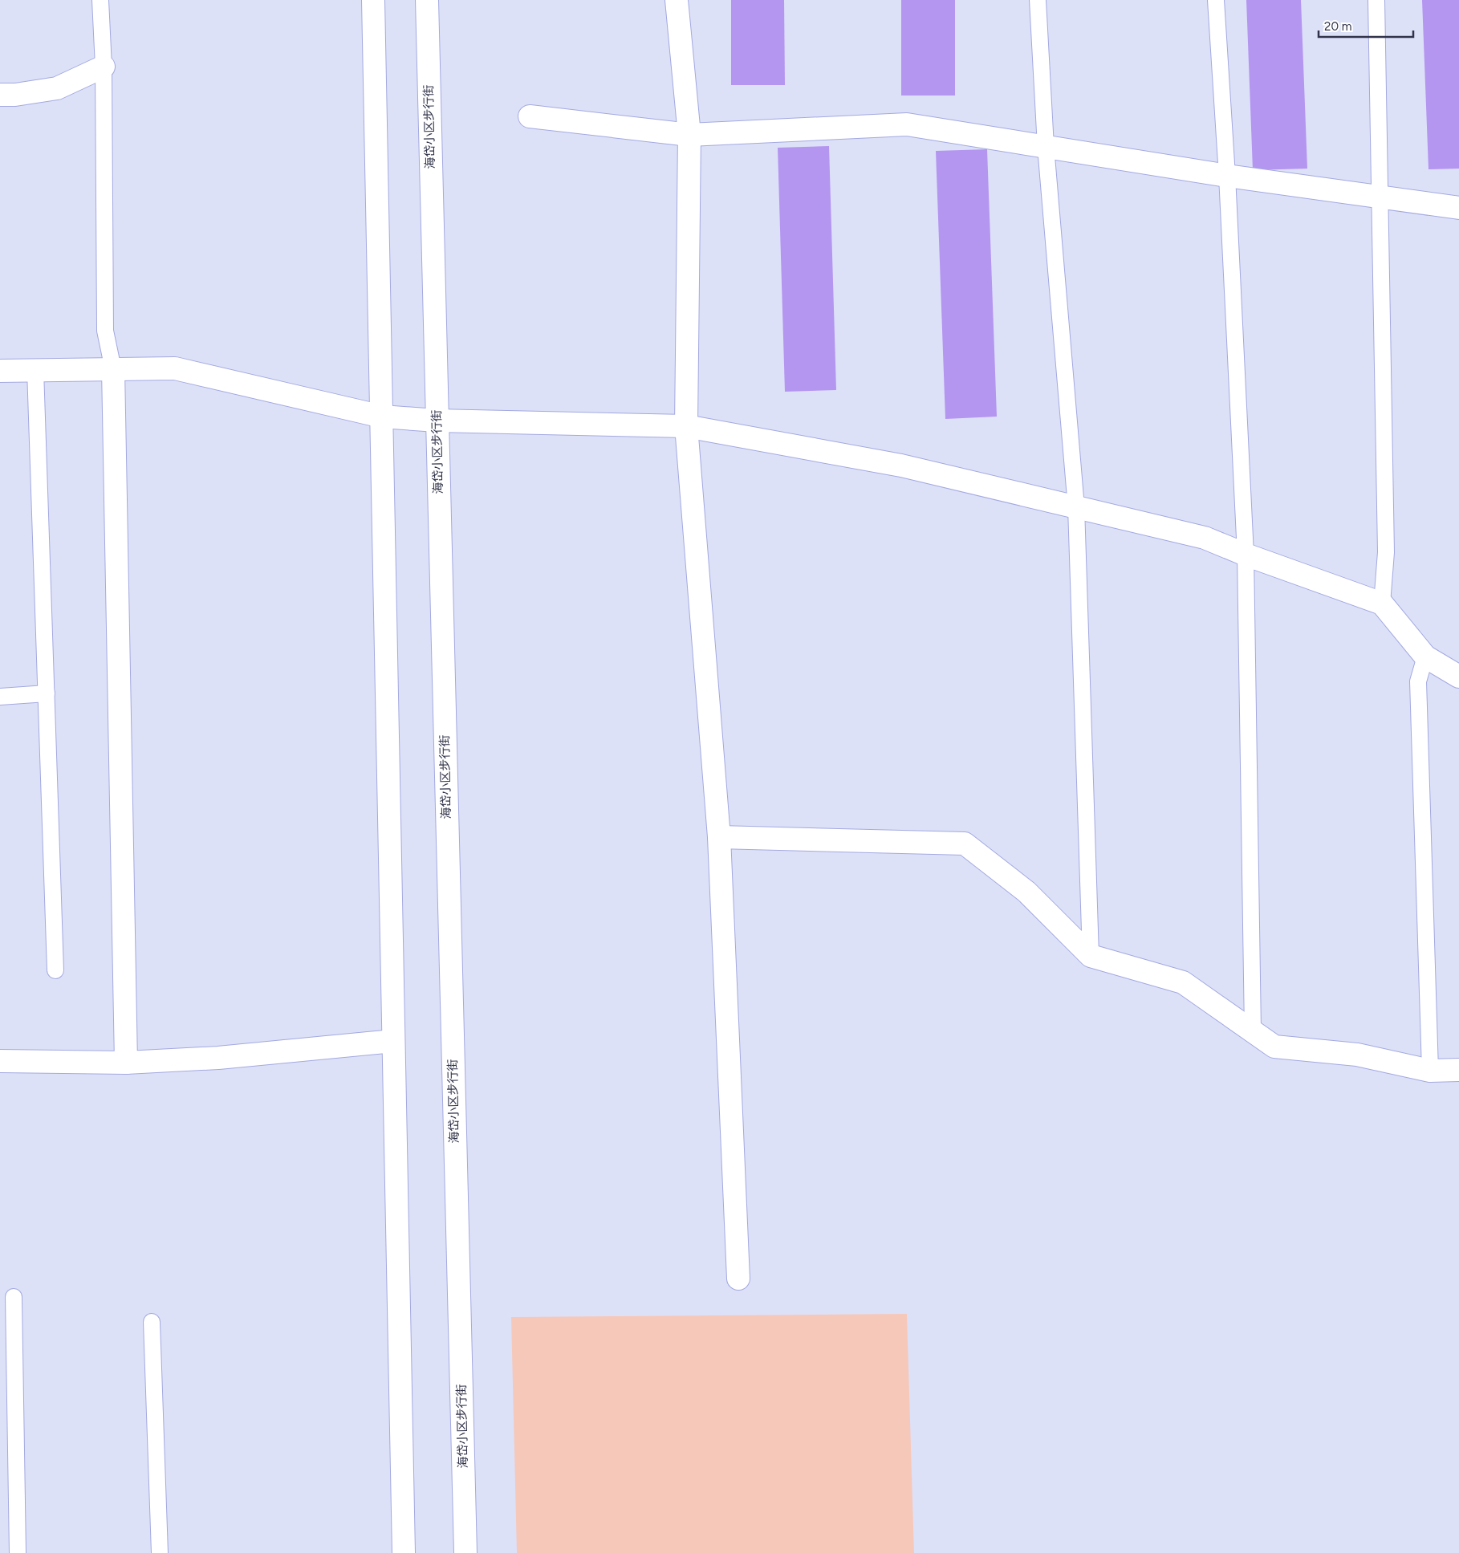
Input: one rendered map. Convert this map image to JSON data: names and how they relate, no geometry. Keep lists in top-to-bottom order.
{
  "streets": {
    "street": ["海岱小区步行街"]
  },
  "scale_bar": "20 m"
}
